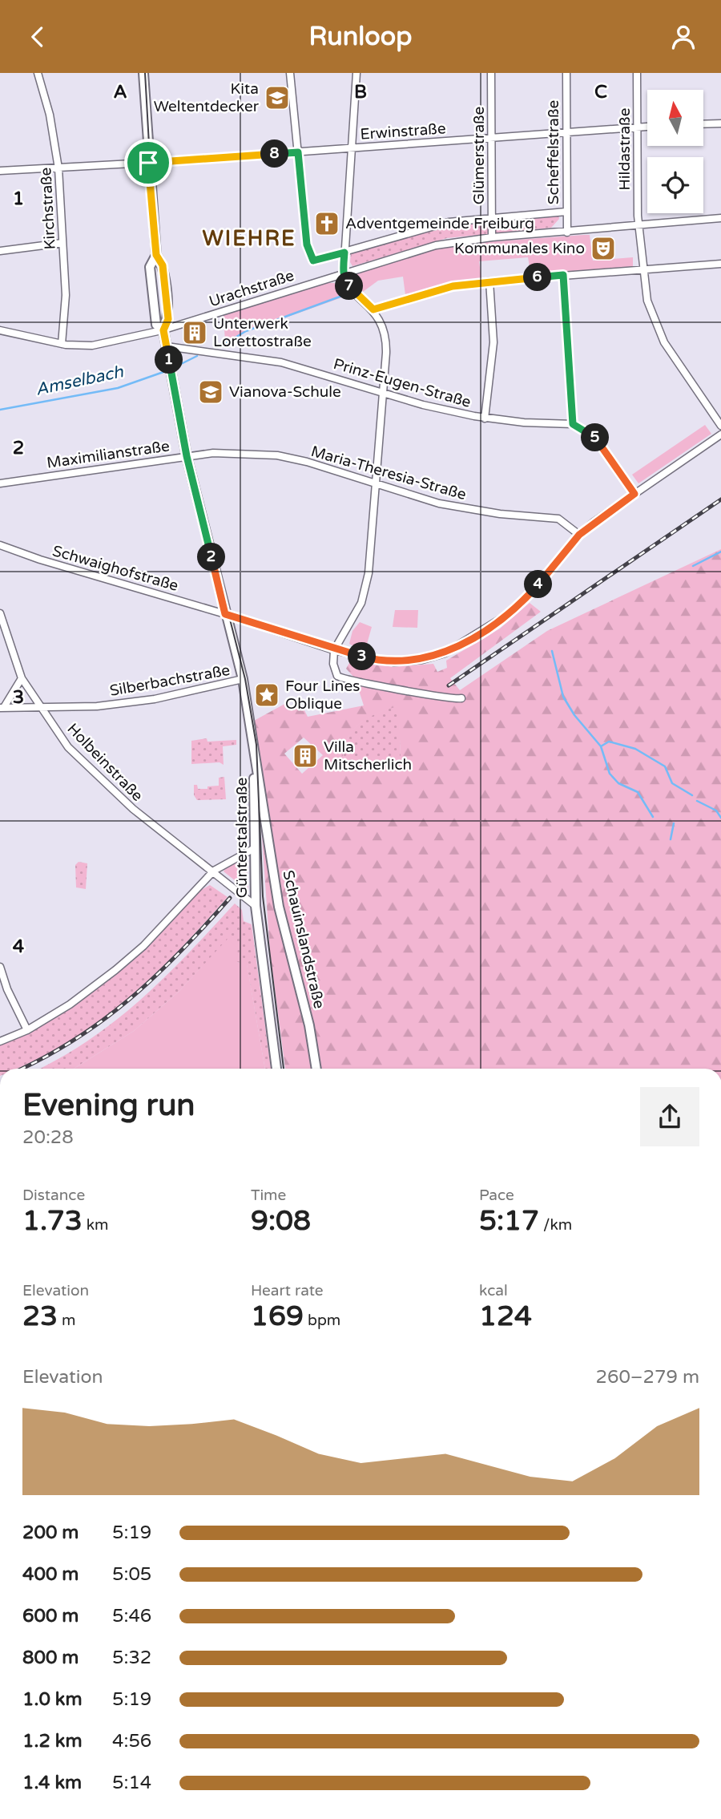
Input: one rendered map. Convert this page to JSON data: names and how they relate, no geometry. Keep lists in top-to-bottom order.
{
  "streets": {
    "main road": ["Günterstalstraße", "Schauinslandstraße"],
    "street": [
      "Erwinstraße",
      "Hildastraße",
      "Scheffelstraße",
      "Glümerstraße",
      "Kirchstraße",
      "Urachstraße",
      "Prinz-Eugen-Straße",
      "Maximilianstraße",
      "Maria-Theresia-Straße",
      "Schwaighofstraße",
      "Silberbachstraße",
      "Holbeinstraße"
    ]
  },
  "crossings": [
    ["Erwinstraße", "Hildastraße"],
    ["Erwinstraße", "Scheffelstraße"],
    ["Erwinstraße", "Glümerstraße"],
    ["Erwinstraße", "Kirchstraße"],
    ["Erwinstraße", "Günterstalstraße"],
    ["Hildastraße", "Urachstraße"],
    ["Scheffelstraße", "Urachstraße"],
    ["Glümerstraße", "Urachstraße"],
    ["Kirchstraße", "Urachstraße"],
    ["Urachstraße", "Günterstalstraße"],
    ["Prinz-Eugen-Straße", "Schwaighofstraße"],
    ["Prinz-Eugen-Straße", "Günterstalstraße"],
    ["Maximilianstraße", "Maria-Theresia-Straße"],
    ["Maximilianstraße", "Günterstalstraße"],
    ["Maria-Theresia-Straße", "Schwaighofstraße"],
    ["Maria-Theresia-Straße", "Günterstalstraße"],
    ["Schwaighofstraße", "Günterstalstraße"],
    ["Silberbachstraße", "Holbeinstraße"],
    ["Silberbachstraße", "Günterstalstraße"],
    ["Holbeinstraße", "Günterstalstraße"],
    ["Günterstalstraße", "Schauinslandstraße"]
  ],
  "districts": ["WIEHRE"],
  "water": ["Amselbach"],
  "places": {
    "school or university": ["Kita Weltentdecker", "Vianova-Schule"],
    "church": ["Adventgemeinde Freiburg"],
    "theatre": ["Kommunales Kino"],
    "building": ["Unterwerk Lorettostraße", "Villa Mitscherlich"],
    "place": ["Four Lines Oblique"]
  },
  "north": "top",
  "page": {
    "header": "Runloop",
    "pins": [
      "8",
      "6",
      "7",
      "1",
      "5",
      "2",
      "4",
      "3"
    ],
    "heading": ["Evening run", "20:28"],
    "stats": [
      ["Distance", "1.73 km"],
      ["Time", "9:08"],
      ["Pace", "5:17 /km"],
      ["Elevation", "23 m"],
      ["Heart rate", "169 bpm"],
      ["kcal", "124"]
    ],
    "chart": ["Elevation", "260–279 m"],
    "list": [
      {
        "name": "200 m",
        "note": "5:19"
      },
      {
        "name": "400 m",
        "note": "5:05"
      },
      {
        "name": "600 m",
        "note": "5:46"
      },
      {
        "name": "800 m",
        "note": "5:32"
      },
      {
        "name": "1.0 km",
        "note": "5:19"
      },
      {
        "name": "1.2 km",
        "note": "4:56"
      },
      {
        "name": "1.4 km",
        "note": "5:14"
      }
    ]
  },
  "grid": {
    "columns": ["A", "B", "C"],
    "rows": [
      "1",
      "2",
      "3",
      "4"
    ]
  }
}
